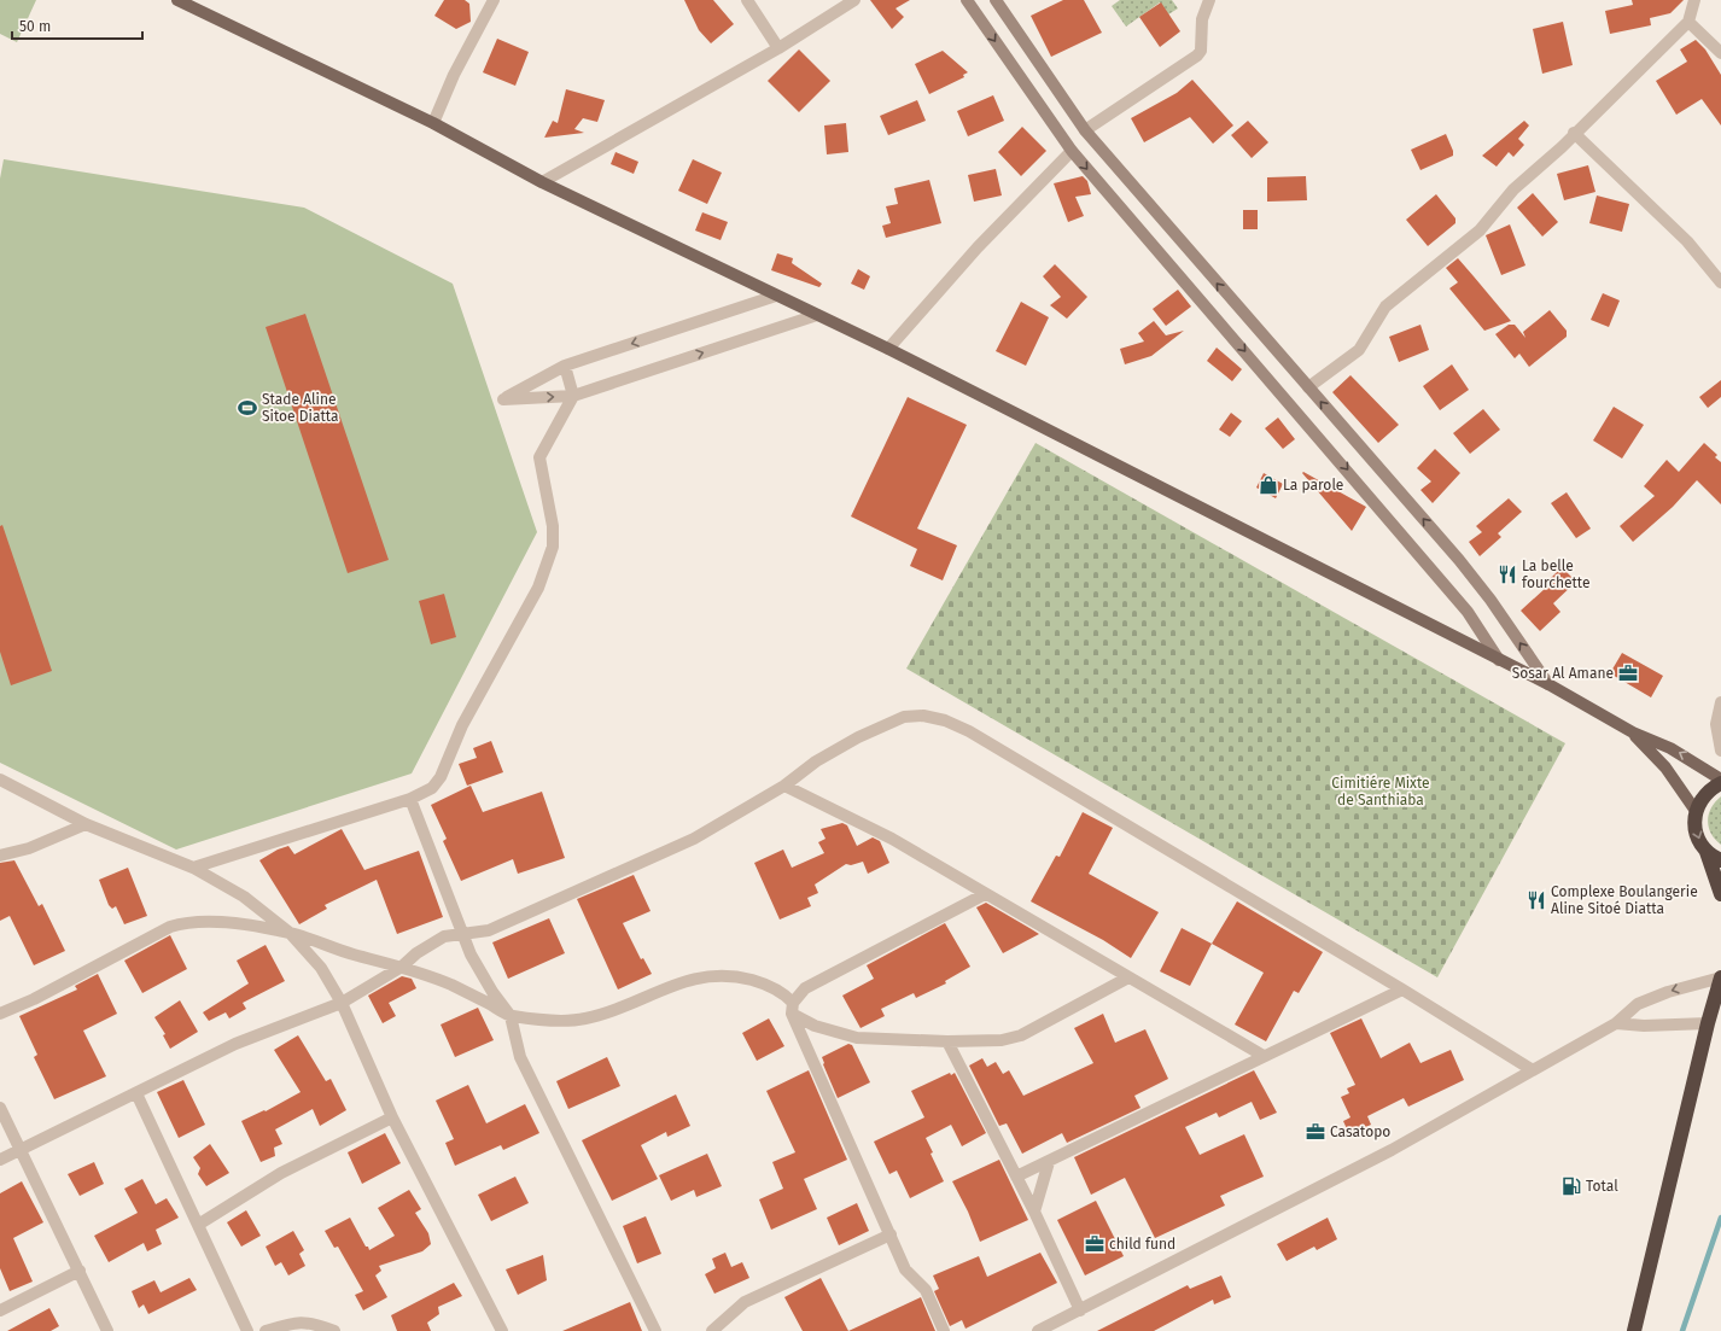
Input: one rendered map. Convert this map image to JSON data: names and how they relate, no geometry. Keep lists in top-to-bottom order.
{
  "parks": ["Cimitiére Mixte de Santhiaba"],
  "places": {
    "sports": ["Stade Aline Sitoe Diatta"],
    "shop": ["La parole"],
    "restaurant": ["La belle fourchette", "Complexe Boulangerie Aline Sitoé Diatta"],
    "office": ["Sosar Al Amane", "Casatopo", "child fund"],
    "fuel station": ["Total"]
  },
  "scale_bar": "50 m"
}
